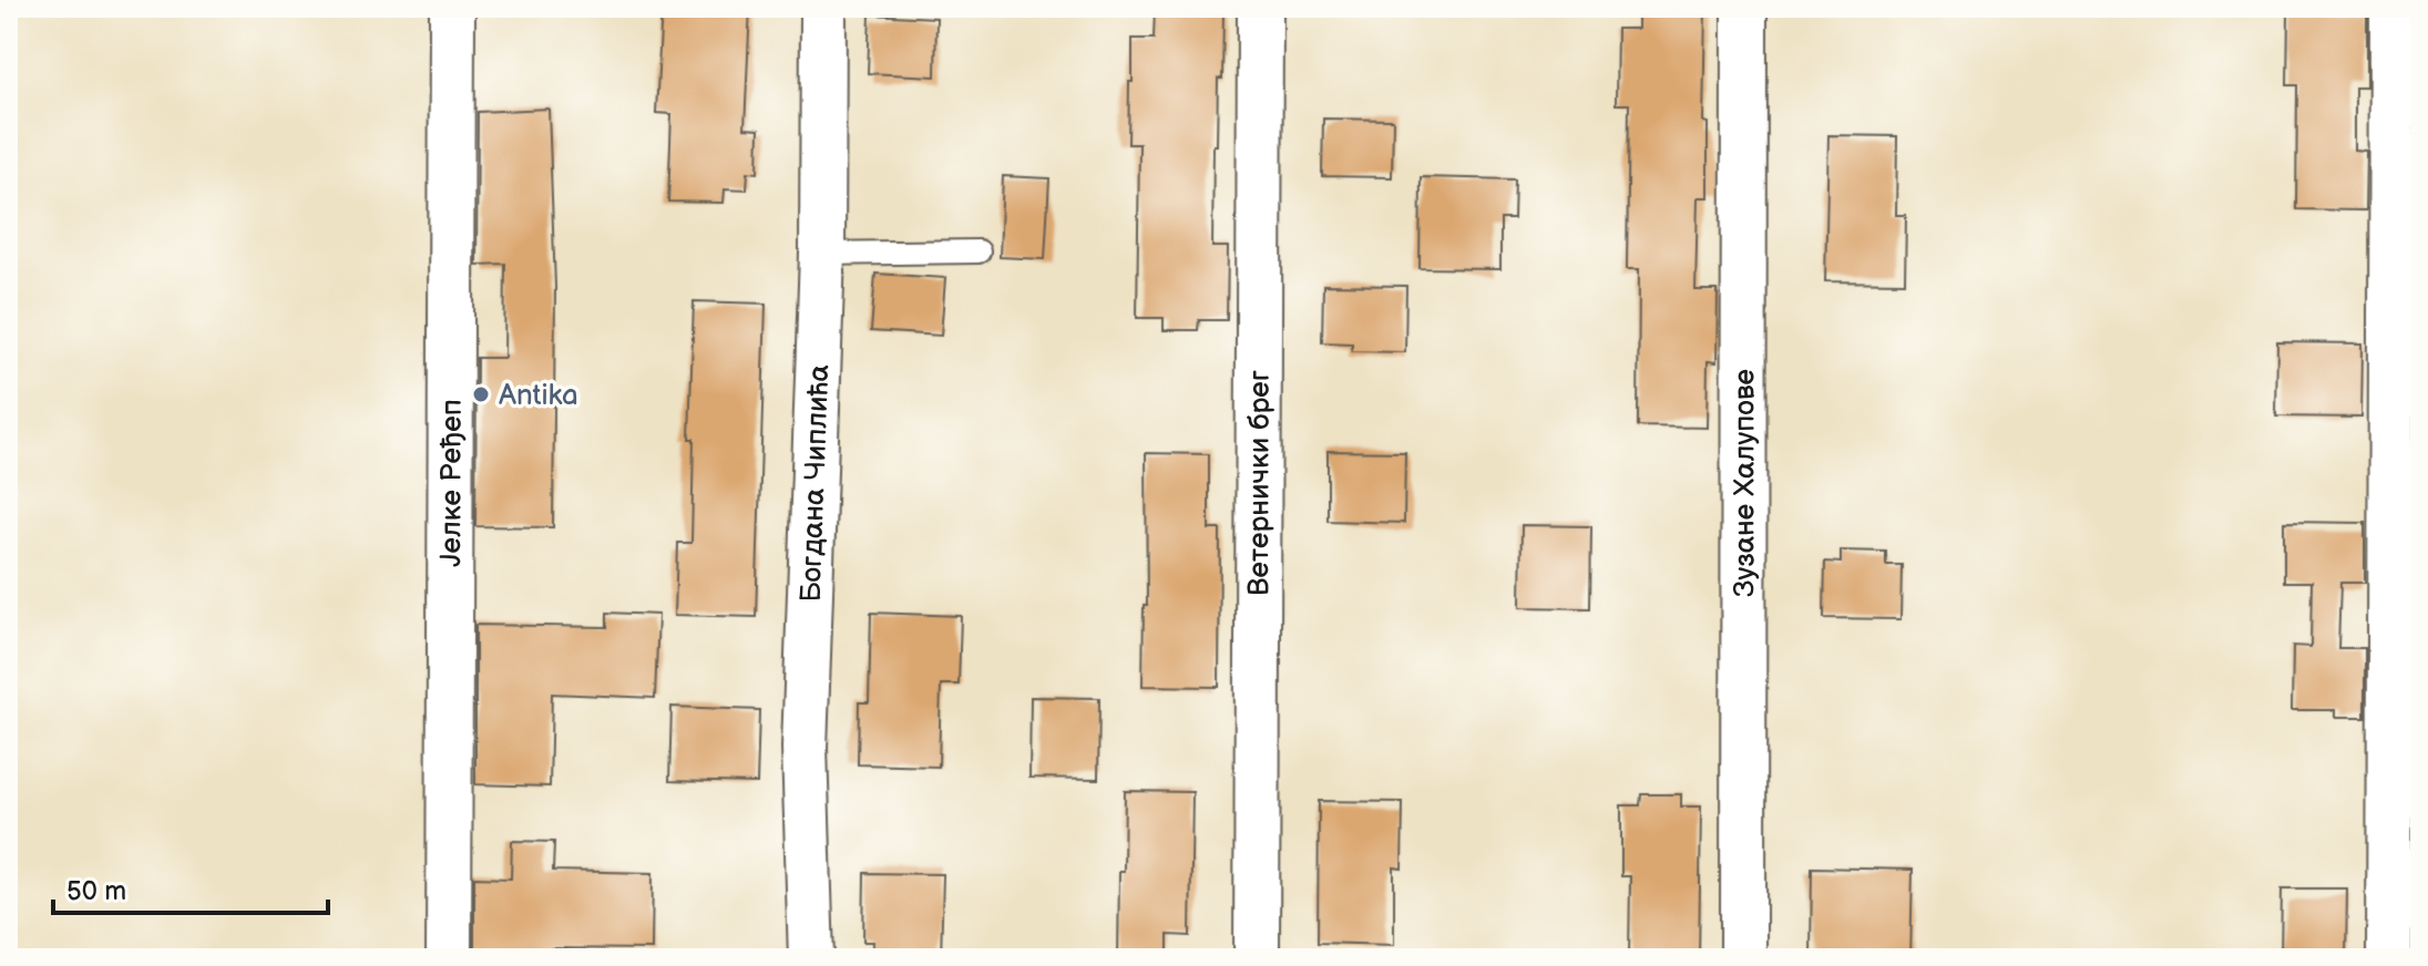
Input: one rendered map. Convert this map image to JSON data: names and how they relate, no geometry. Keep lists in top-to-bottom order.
{
  "streets": {
    "street": [
      "Јелке Ређеп",
      "Богдана Чиплића",
      "Ветернички брег",
      "Зузане Халупове"
    ]
  },
  "places": ["Antika"],
  "scale_bar": "50 m"
}
